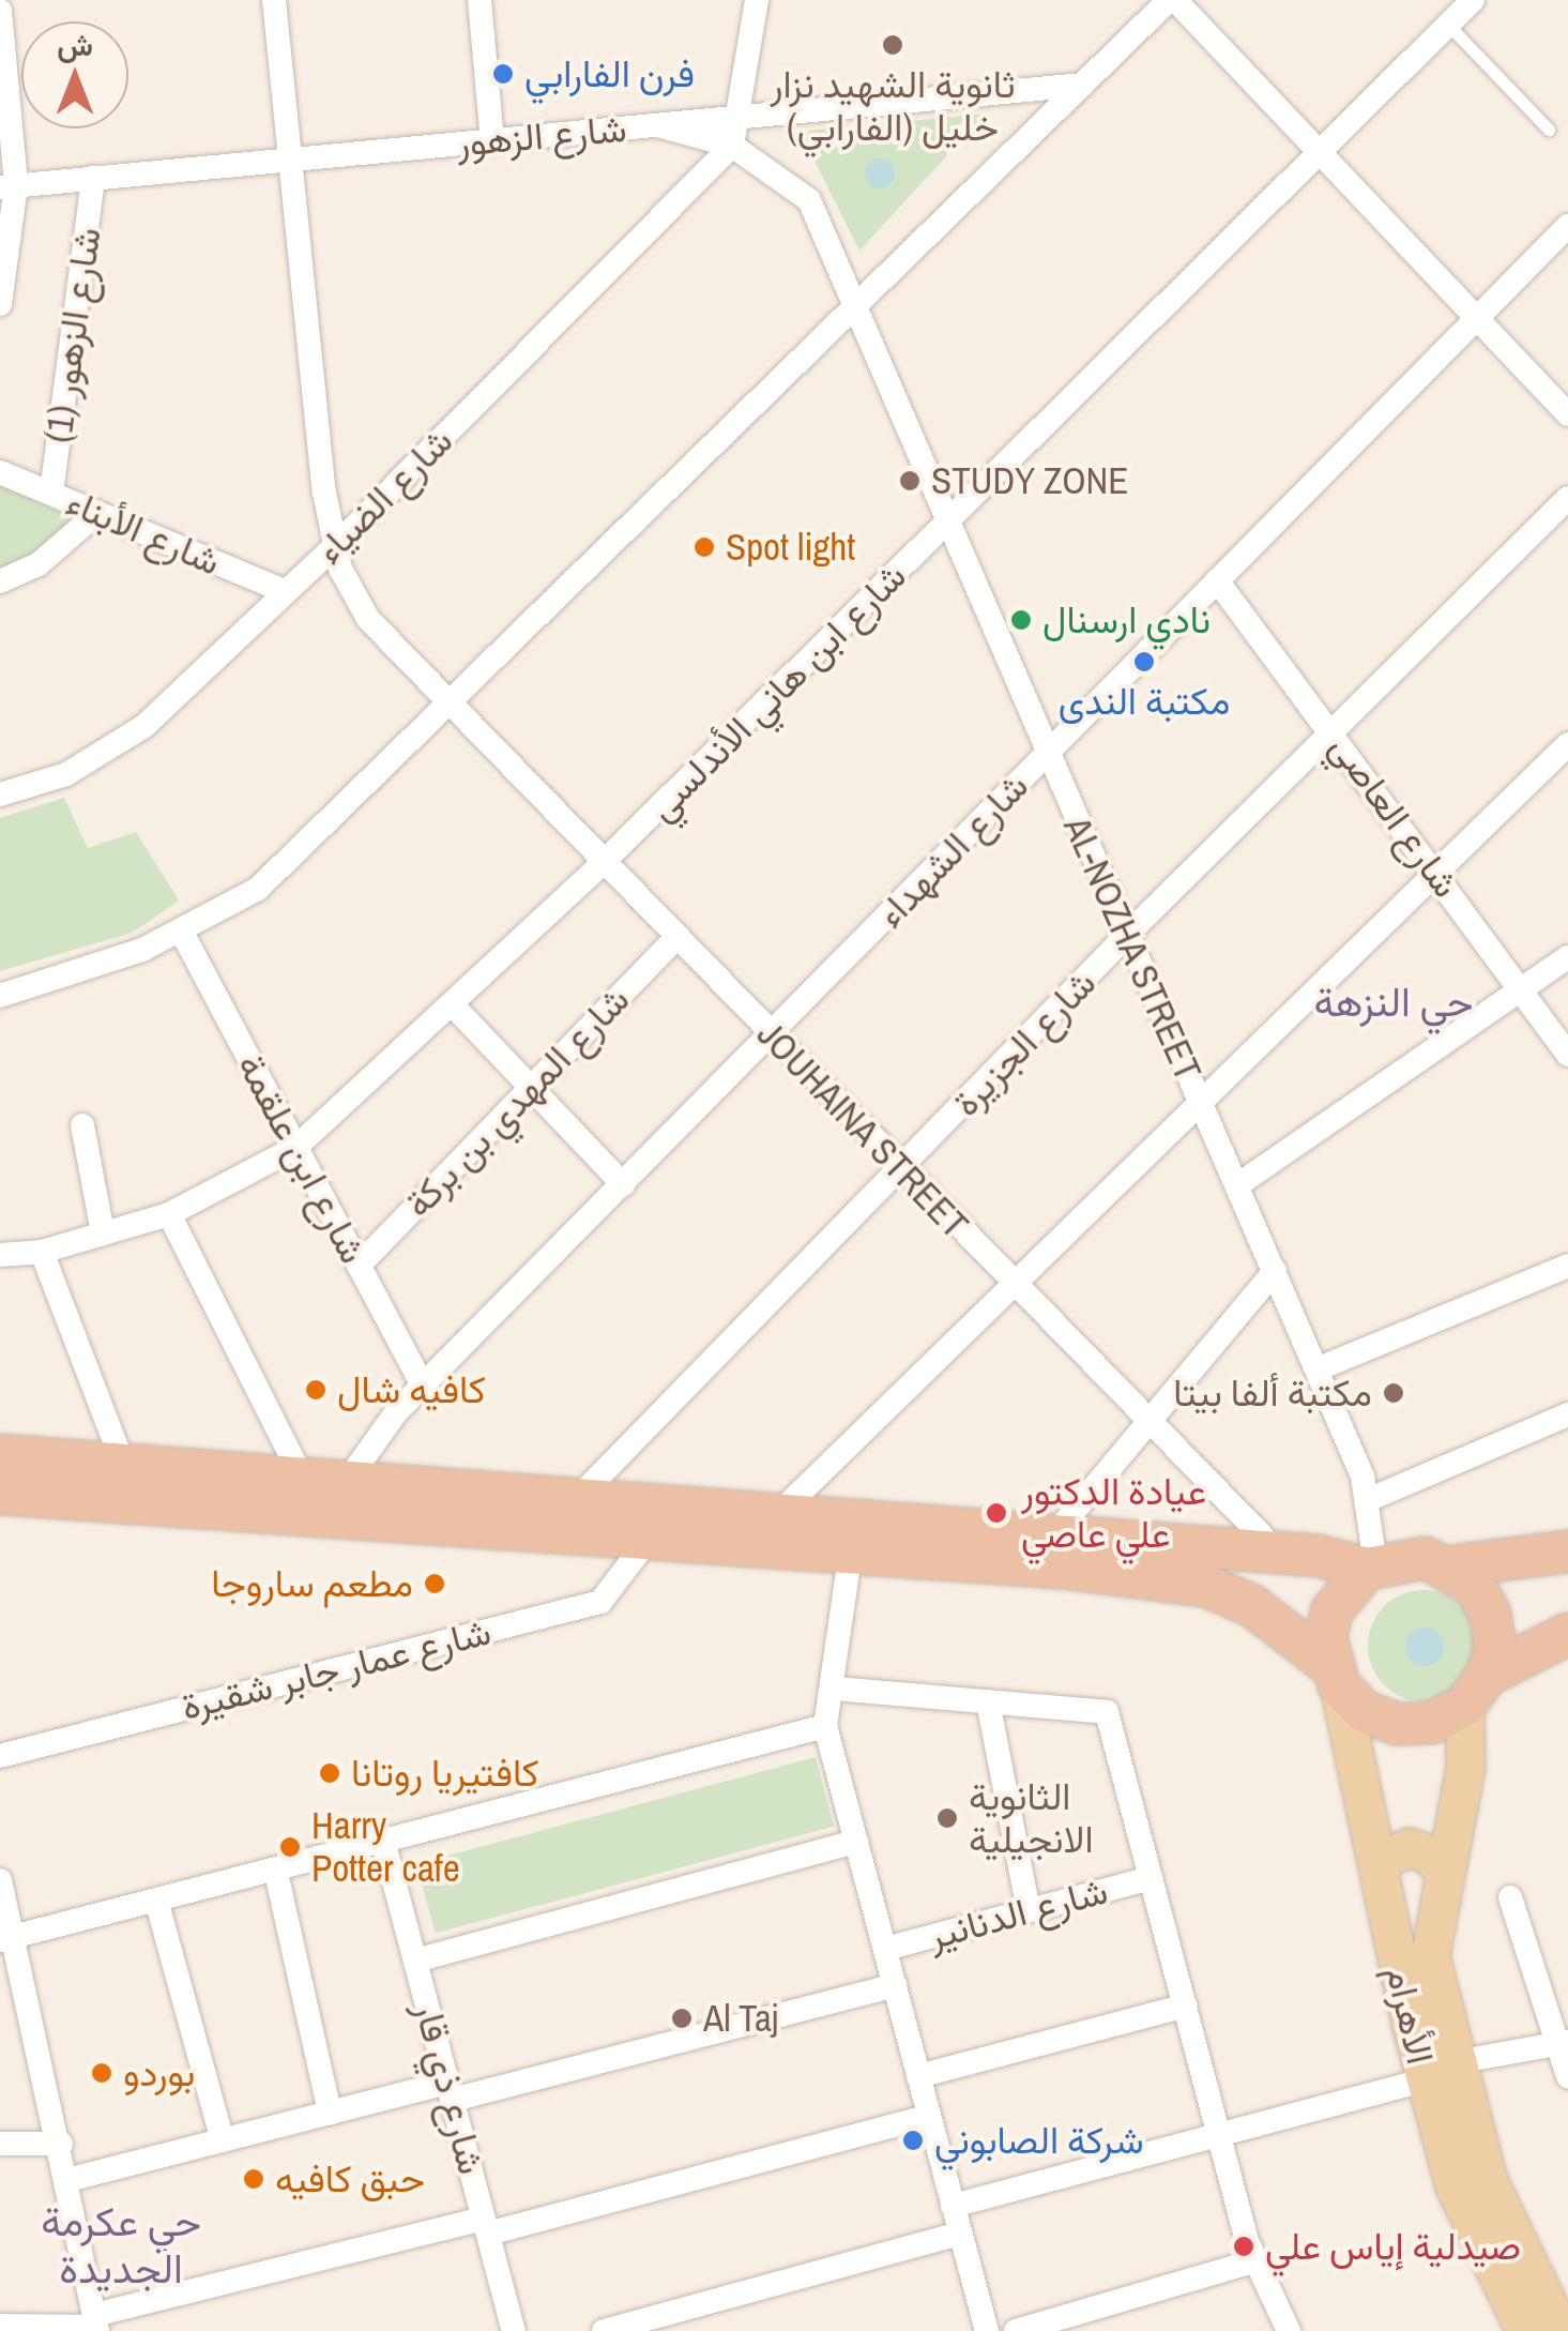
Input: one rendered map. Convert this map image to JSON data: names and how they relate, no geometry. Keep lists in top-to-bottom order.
{
  "streets": {
    "main road": ["الأهرام"],
    "street": [
      "شارع الزهور",
      "شارع الزهور (1)",
      "شارع الضياء",
      "شارع الأبناء",
      "شارع ابن هاني الأندلسي",
      "شارع العاصي",
      "شارع الشهداء",
      "AL-NOZHA STREET",
      "شارع الجزيرة",
      "شارع المهدي بن بركة",
      "JOUHAINA STREET",
      "شارع ابن علقمة",
      "شارع عمار جابر شقيرة",
      "شارع الدنانير",
      "شارع ذي قار"
    ]
  },
  "crossings": [
    ["شارع الزهور", "شارع الزهور (1)"],
    ["شارع الزهور", "AL-NOZHA STREET"],
    ["شارع الزهور", "JOUHAINA STREET"],
    ["شارع الزهور (1)", "شارع الأبناء"],
    ["شارع الضياء", "شارع الأبناء"],
    ["شارع الضياء", "AL-NOZHA STREET"],
    ["شارع الضياء", "JOUHAINA STREET"],
    ["شارع ابن هاني الأندلسي", "AL-NOZHA STREET"],
    ["شارع ابن هاني الأندلسي", "JOUHAINA STREET"],
    ["شارع ابن هاني الأندلسي", "شارع ابن علقمة"],
    ["شارع العاصي", "شارع الشهداء"],
    ["شارع العاصي", "شارع الجزيرة"],
    ["شارع الشهداء", "AL-NOZHA STREET"],
    ["شارع الشهداء", "JOUHAINA STREET"],
    ["شارع الشهداء", "شارع ابن علقمة"],
    ["AL-NOZHA STREET", "شارع الجزيرة"],
    ["AL-NOZHA STREET", "الأهرام"],
    ["شارع الجزيرة", "JOUHAINA STREET"],
    ["شارع المهدي بن بركة", "JOUHAINA STREET"],
    ["شارع المهدي بن بركة", "شارع ابن علقمة"]
  ],
  "districts": ["حي النزهة", "حي عكرمة الجديدة"],
  "places": [
    "ثانوية الشهيد نزار خليل (الفارابي)",
    "فرن الفارابي",
    "STUDY ZONE",
    "Spot light",
    "نادي ارسنال",
    "مكتبة الندى",
    "كافيه شال",
    "مكتبة ألفا بيتا",
    "عيادة الدكتور علي عاصي",
    "مطعم ساروجا",
    "كافتيريا روتانا",
    "الثانوية الانجيلية",
    "Harry Potter cafe",
    "Al Taj",
    "بوردو",
    "شركة الصابوني",
    "حبق كافيه",
    "صيدلية إياس علي"
  ],
  "north": "top"
}
